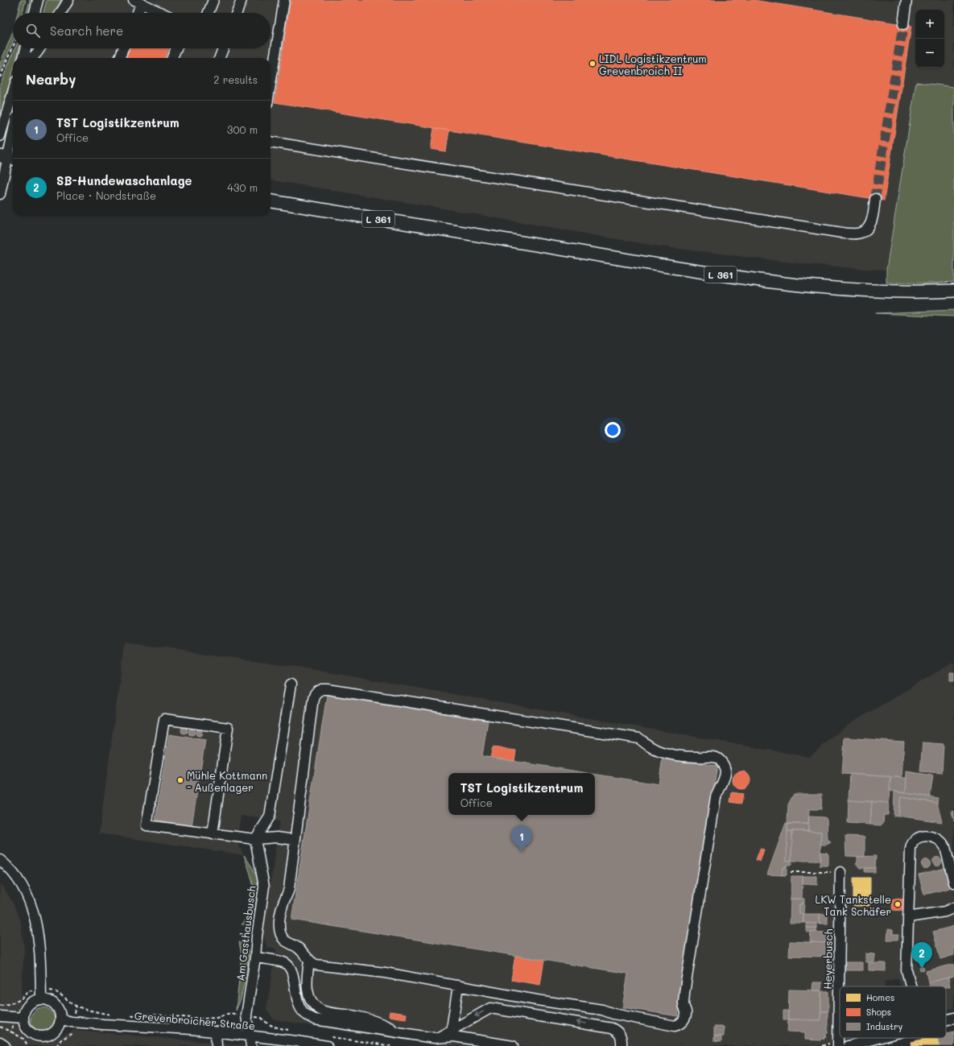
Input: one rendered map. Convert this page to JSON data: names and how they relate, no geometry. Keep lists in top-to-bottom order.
{
  "streets": {
    "main road": ["L 361"],
    "street": ["Am Gasthausbusch", "Heyerbusch", "Grevenbroicher Straße"]
  },
  "crossings": [
    ["Am Gasthausbusch", "Grevenbroicher Straße"]
  ],
  "places": ["LIDL Logistikzentrum Grevenbroich II", "Mühle Kottmann - Außenlager", "LKW Tankstelle Tank Schäfer"],
  "legend": ["Homes", "Shops", "Industry"],
  "page": {
    "map_buttons": ["+", "−"],
    "search": "Search here",
    "heading": ["Nearby", "2 results"],
    "list": [
      {
        "mark": "1",
        "name": "TST Logistikzentrum",
        "note": "Office",
        "value": "300 m"
      },
      {
        "mark": "2",
        "name": "SB-Hundewaschanlage",
        "note": "Place · Nordstraße",
        "value": "430 m"
      }
    ],
    "popup": ["TST Logistikzentrum", "Office"],
    "pins": ["1", "2"]
  }
}
